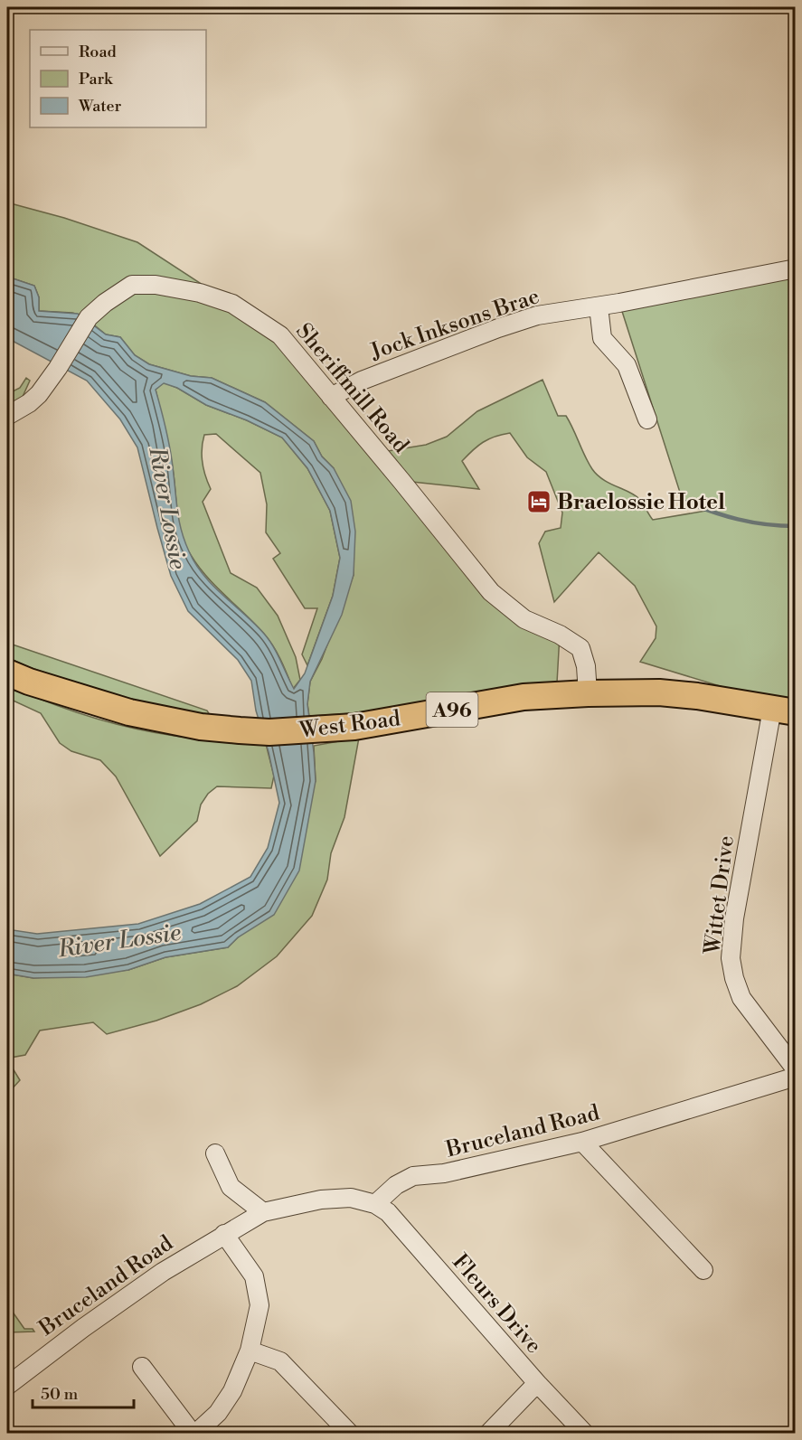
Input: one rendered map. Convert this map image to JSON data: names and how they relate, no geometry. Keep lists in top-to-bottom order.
{
  "streets": {
    "highway": ["A96", "West Road"],
    "street": [
      "Jock Inksons Brae",
      "Sheriffmill Road",
      "Wittet Drive",
      "Bruceland Road",
      "Fleurs Drive"
    ]
  },
  "crossings": [
    ["Jock Inksons Brae", "Sheriffmill Road"],
    ["Sheriffmill Road", "West Road"],
    ["West Road", "Wittet Drive"],
    ["Bruceland Road", "Fleurs Drive"]
  ],
  "water": ["River Lossie"],
  "places": {
    "hotel": ["Braelossie Hotel"]
  },
  "legend": ["Road", "Park", "Water"],
  "scale_bar": "50 m"
}
